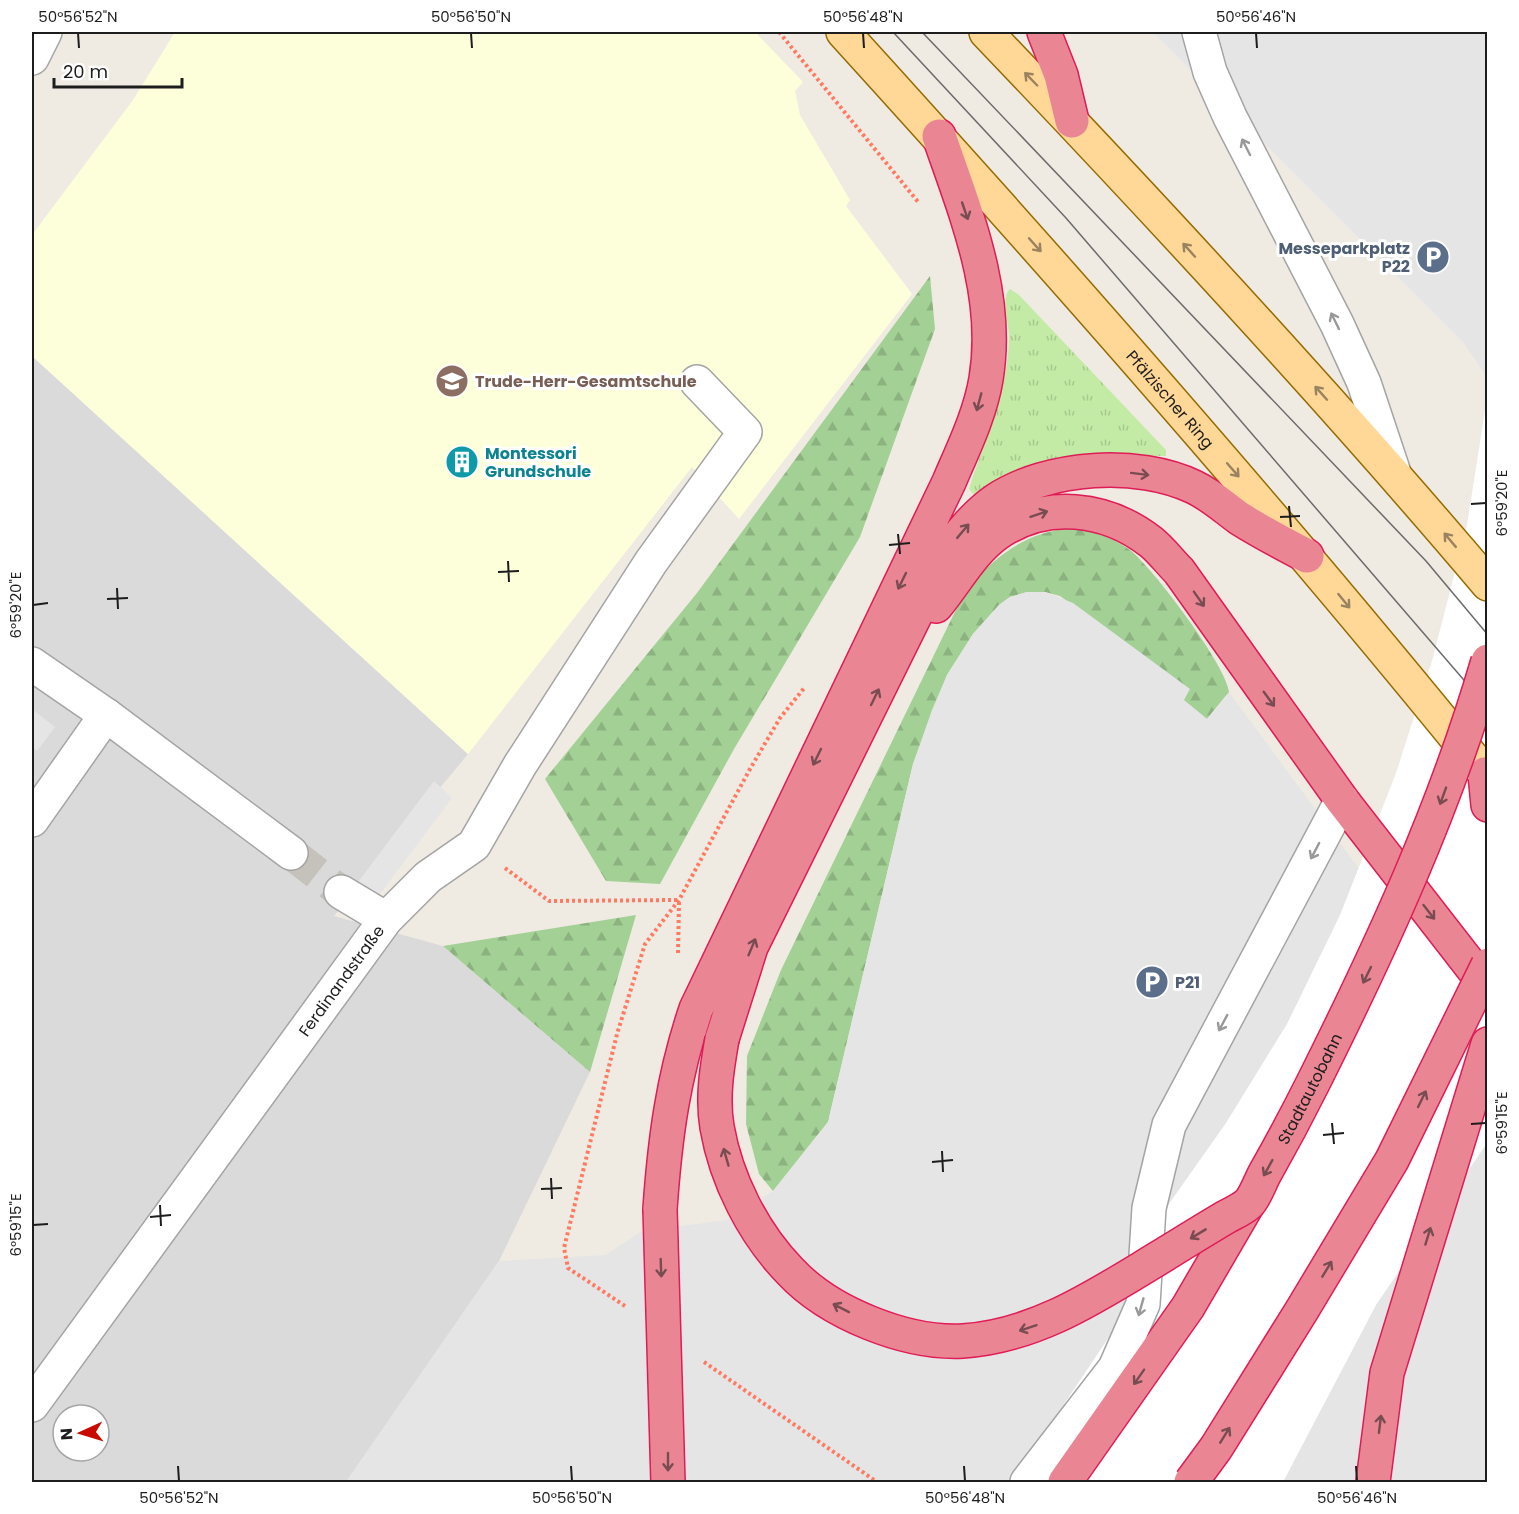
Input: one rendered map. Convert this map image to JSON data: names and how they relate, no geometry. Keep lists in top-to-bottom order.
{
  "streets": {
    "highway": ["Stadtautobahn"],
    "main road": ["Pfälzischer Ring"],
    "street": ["Ferdinandstraße"]
  },
  "places": {
    "parking": ["Messeparkplatz P22", "P21"],
    "school or university": ["Trude-Herr-Gesamtschule"],
    "building": ["Montessori Grundschule"]
  },
  "scale_bar": "20 m",
  "north": "left",
  "coordinates": [
    "50°56'52\"N",
    "50°56'50\"N",
    "50°56'48\"N",
    "50°56'46\"N",
    "6°59'20\"E",
    "6°59'15\"E"
  ]
}
